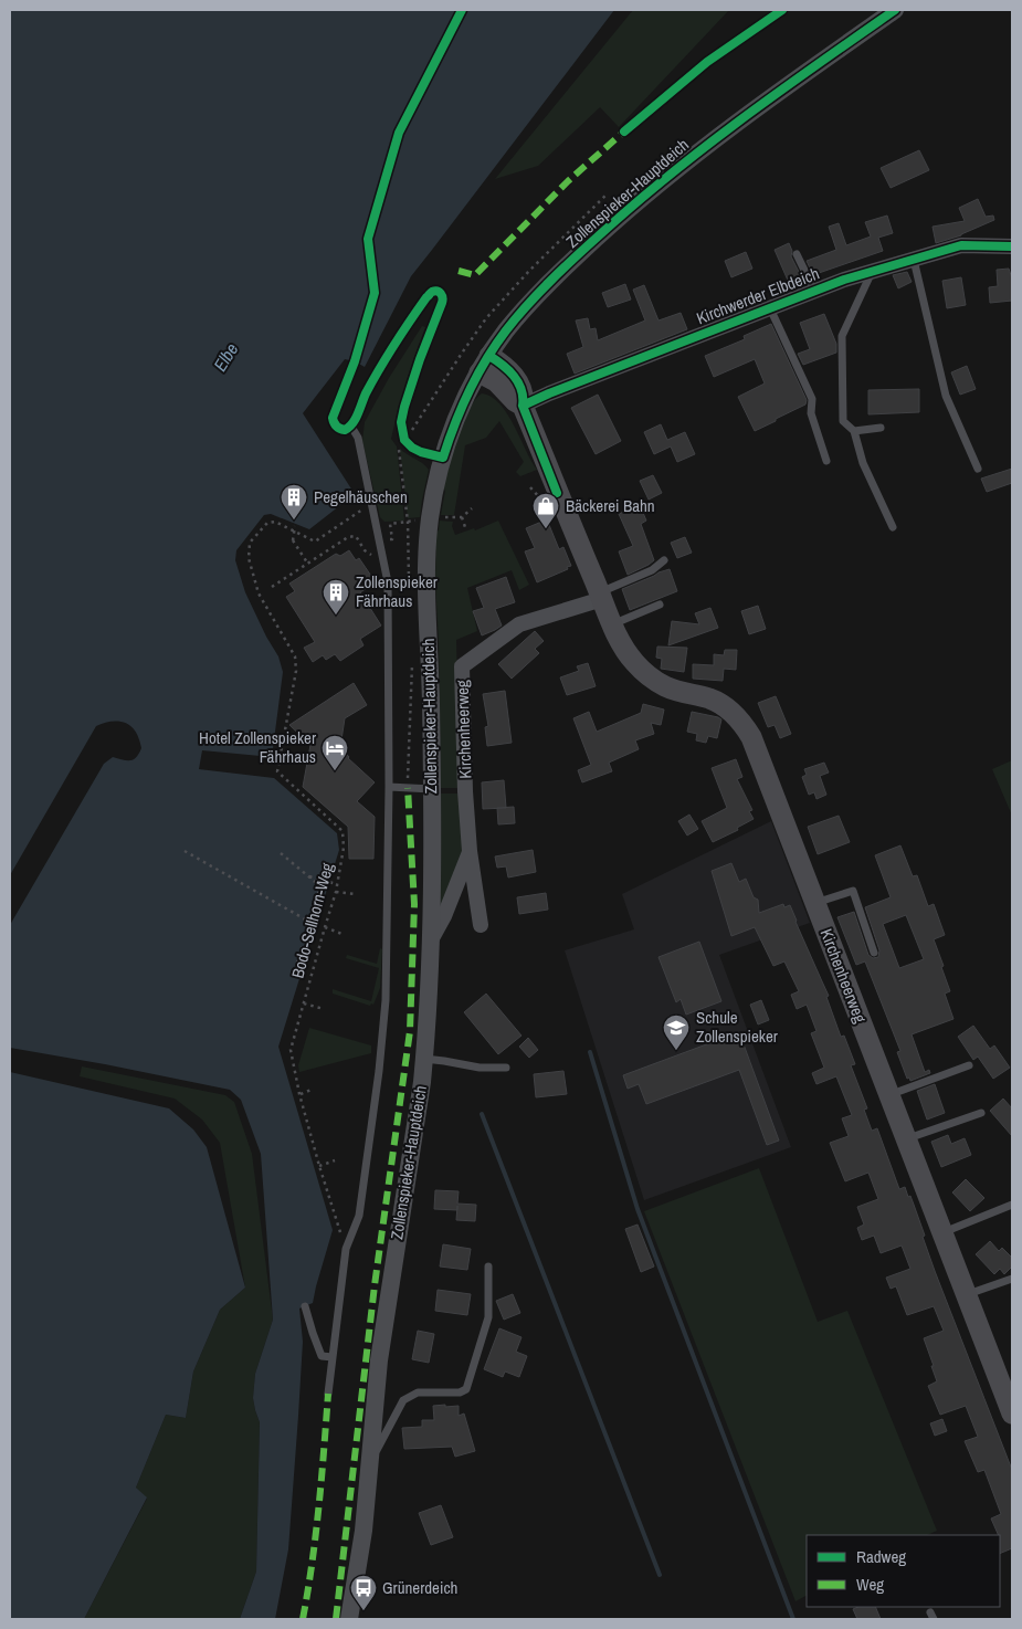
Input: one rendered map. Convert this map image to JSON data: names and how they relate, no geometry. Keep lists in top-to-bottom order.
{
  "streets": {
    "main road": ["Kirchenheerweg"],
    "street": ["Zollenspieker-Hauptdeich", "Kirchwerder Elbdeich"],
    "path": ["Bodo-Sellhorn-Weg"]
  },
  "crossings": [
    ["Zollenspieker-Hauptdeich", "Kirchenheerweg"],
    ["Kirchwerder Elbdeich", "Kirchenheerweg"]
  ],
  "water": ["Elbe"],
  "places": {
    "building": ["Pegelhäuschen", "Zollenspieker Fährhaus"],
    "shop": ["Bäckerei Bahn"],
    "hotel": ["Hotel Zollenspieker Fährhaus"],
    "school or university": ["Schule Zollenspieker"],
    "bus stop": ["Grünerdeich"]
  },
  "legend": ["Radweg", "Weg"]
}
